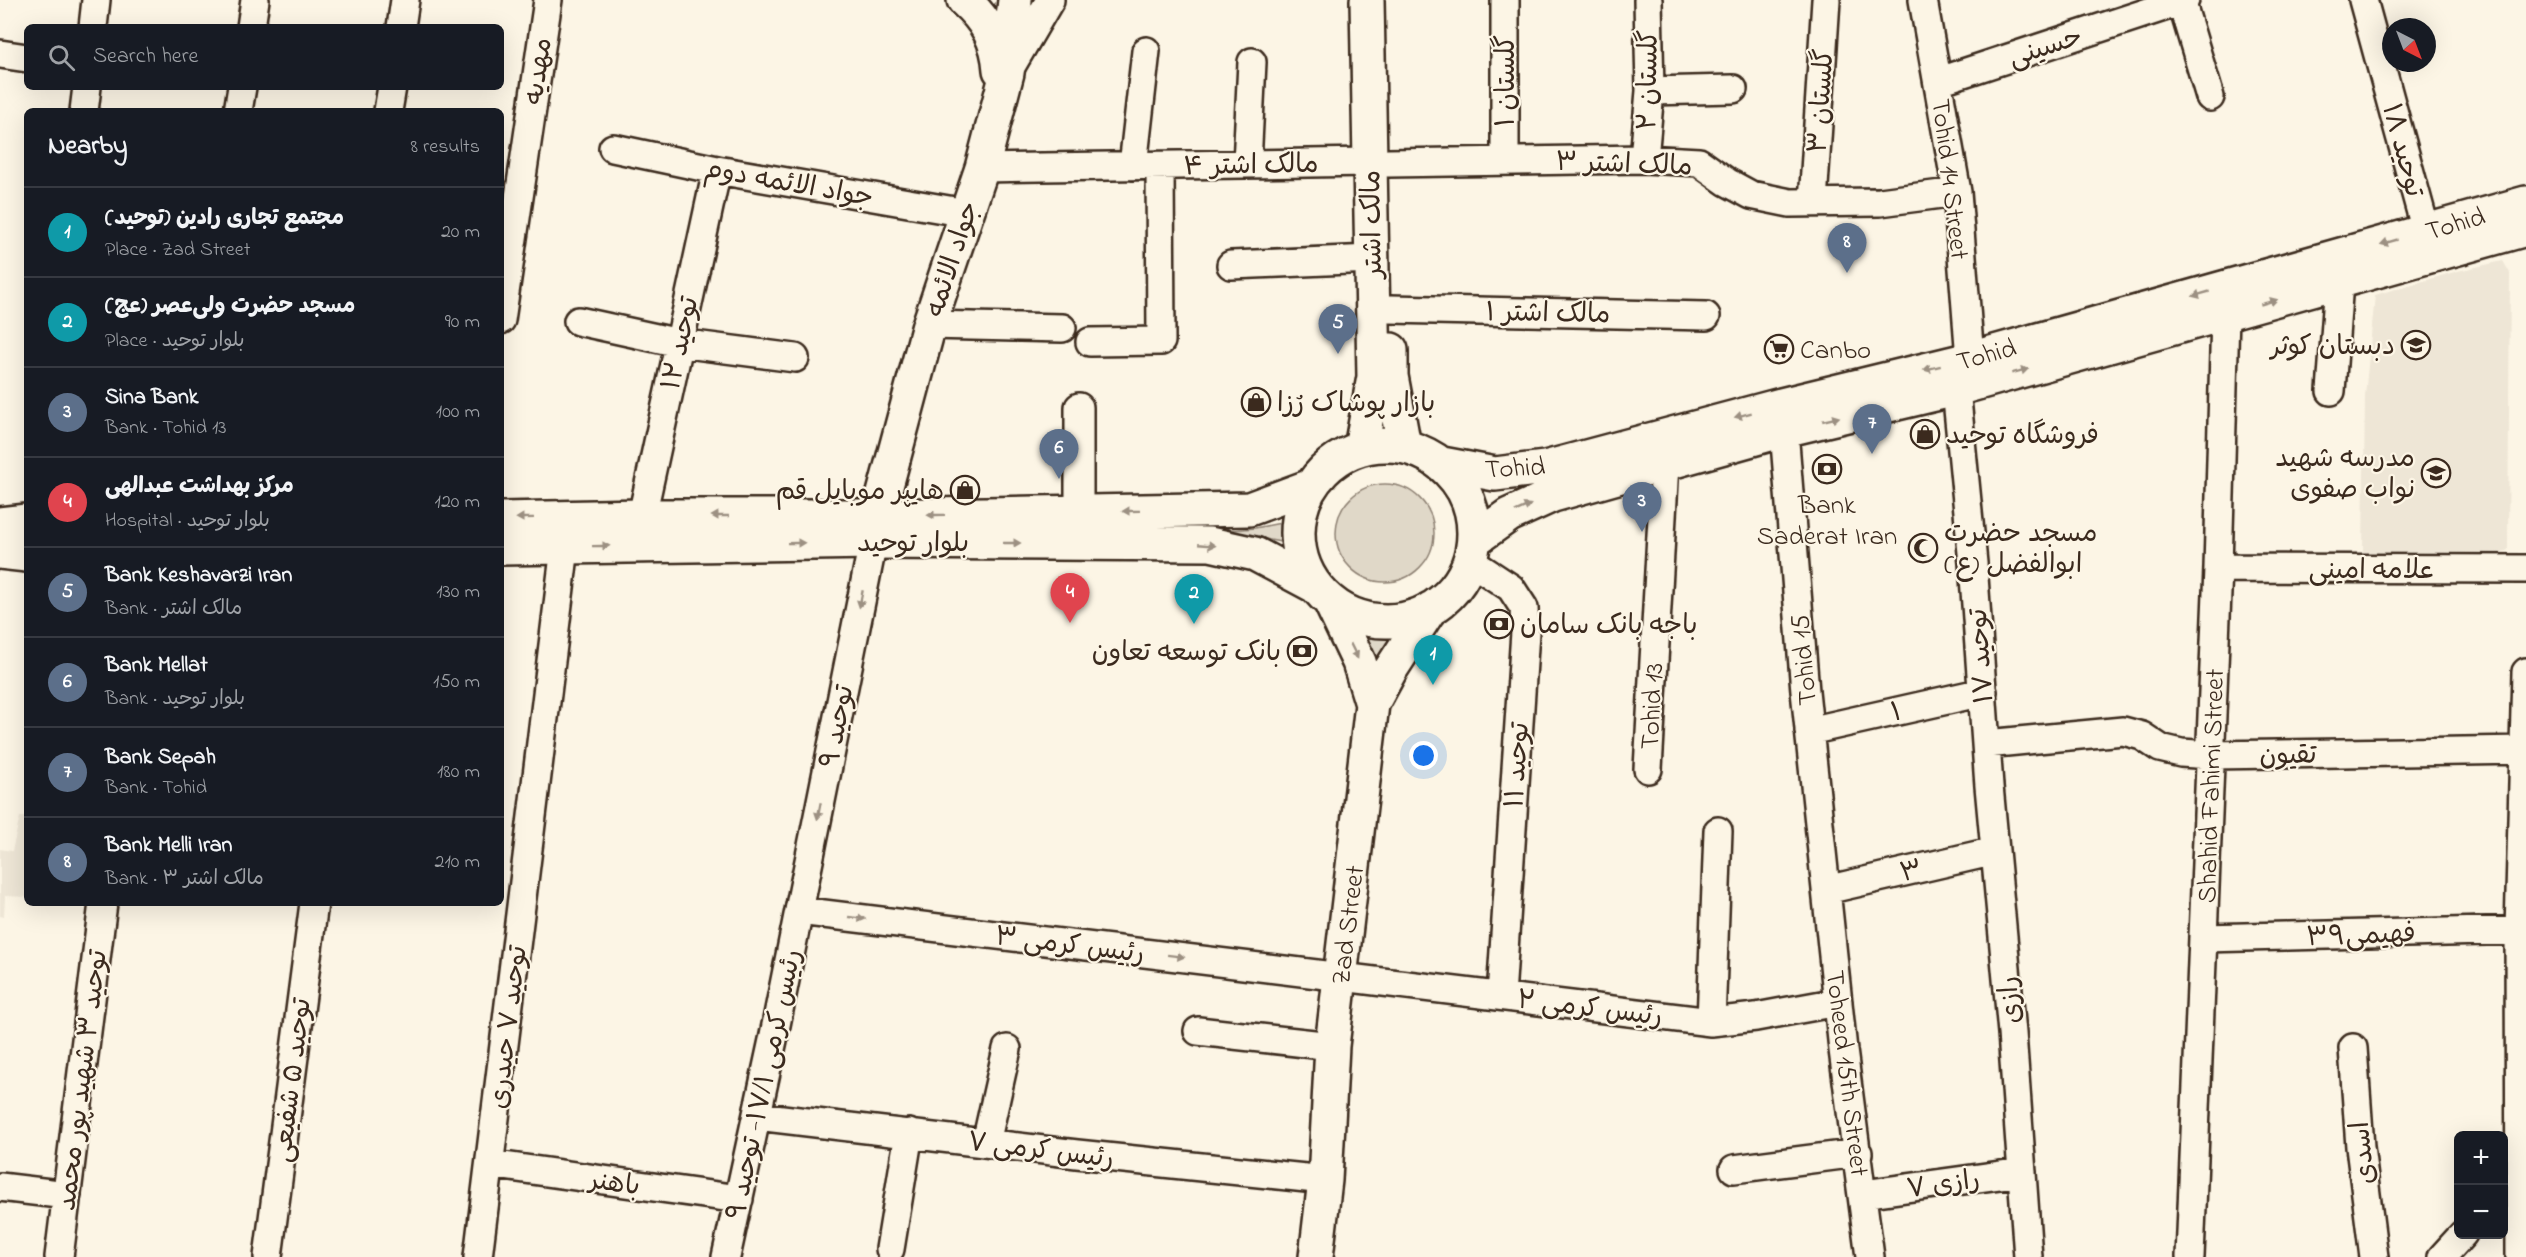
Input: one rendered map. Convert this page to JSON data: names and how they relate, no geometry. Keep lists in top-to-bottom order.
{
  "streets": {
    "main road": [
      "Tohid",
      "مالک اشتر",
      "جواد الائمه",
      "بلوار توحید",
      "Zad Street"
    ],
    "street": [
      "حسینی",
      "مهدیه",
      "گلستان ۲",
      "گلستان ۱",
      "گلستان ۳",
      "توحید ۱۸",
      "مالک اشتر ۳",
      "مالک اشتر ۴",
      "Tohid 14 Street",
      "جواد الائمه دوم",
      "مالک اشتر ۱",
      "توحید ۱۲",
      "علامه امینی",
      "توحید ۱۷",
      "Tohid 15",
      "Tohid 13",
      "۱",
      "توحید ۹",
      "تقیون",
      "توحید ۱۱",
      "Shahid Fahimi Street",
      "۳",
      "فهیمی۳۹",
      "رئیس کرمی ۳",
      "رازی",
      "رئیس کرمی ۲",
      "توحید ۷ حیدری",
      "Toheed 15th Street",
      "توحید ۳ شهيد پور محمد",
      "توحید ۵ شفیعی",
      "رئیس کرمی ۱۷/۱- توحید ۹",
      "رئیس کرمی ۷",
      "اسدی",
      "باهنر",
      "رازی ۷"
    ]
  },
  "crossings": [
    ["حسینی", "Tohid 14 Street"],
    ["گلستان ۲", "مالک اشتر ۳"],
    ["گلستان ۱", "مالک اشتر ۳"],
    ["گلستان ۳", "مالک اشتر ۳"],
    ["توحید ۱۸", "Tohid"],
    ["مالک اشتر ۳", "مالک اشتر ۴"],
    ["مالک اشتر ۳", "Tohid 14 Street"],
    ["مالک اشتر ۳", "مالک اشتر"],
    ["مالک اشتر ۴", "مالک اشتر"],
    ["مالک اشتر ۴", "جواد الائمه"],
    ["Tohid 14 Street", "Tohid"],
    ["جواد الائمه دوم", "جواد الائمه"],
    ["جواد الائمه دوم", "توحید ۱۲"],
    ["Tohid", "مالک اشتر"],
    ["Tohid", "بلوار توحید"],
    ["Tohid", "توحید ۱۷"],
    ["Tohid", "Tohid 15"],
    ["Tohid", "Tohid 13"],
    ["Tohid", "توحید ۱۱"],
    ["Tohid", "Shahid Fahimi Street"],
    ["Tohid", "Zad Street"],
    ["مالک اشتر", "مالک اشتر ۱"],
    ["مالک اشتر", "بلوار توحید"],
    ["مالک اشتر", "توحید ۱۱"],
    ["مالک اشتر", "Zad Street"],
    ["جواد الائمه", "بلوار توحید"],
    ["جواد الائمه", "توحید ۹"],
    ["توحید ۱۲", "بلوار توحید"],
    ["بلوار توحید", "توحید ۹"],
    ["بلوار توحید", "توحید ۱۱"],
    ["بلوار توحید", "Zad Street"],
    ["بلوار توحید", "توحید ۷ حیدری"],
    ["علامه امینی", "Shahid Fahimi Street"],
    ["توحید ۱۷", "۱"],
    ["توحید ۱۷", "تقیون"],
    ["توحید ۱۷", "رازی"],
    ["Tohid 15", "۱"],
    ["Tohid 15", "۳"],
    ["Tohid 15", "Toheed 15th Street"],
    ["توحید ۹", "رئیس کرمی ۳"],
    ["توحید ۹", "رئیس کرمی ۱۷/۱- توحید ۹"],
    ["تقیون", "Shahid Fahimi Street"],
    ["تقیون", "رازی"],
    ["توحید ۱۱", "Zad Street"],
    ["توحید ۱۱", "رئیس کرمی ۲"],
    ["Shahid Fahimi Street", "فهیمی۳۹"],
    ["۳", "رازی"],
    ["۳", "Toheed 15th Street"],
    ["Zad Street", "رئیس کرمی ۳"],
    ["Zad Street", "رئیس کرمی ۲"],
    ["Zad Street", "رئیس کرمی ۷"],
    ["رئیس کرمی ۳", "رئیس کرمی ۲"],
    ["رئیس کرمی ۳", "رئیس کرمی ۱۷/۱- توحید ۹"],
    ["رازی", "رازی ۷"],
    ["رئیس کرمی ۲", "Toheed 15th Street"],
    ["توحید ۷ حیدری", "باهنر"],
    ["Toheed 15th Street", "رازی ۷"],
    ["رئیس کرمی ۱۷/۱- توحید ۹", "رئیس کرمی ۷"],
    ["رئیس کرمی ۱۷/۱- توحید ۹", "باهنر"]
  ],
  "one_way": ["توحید ۹", "رئیس کرمی ۳"],
  "places": {
    "school or university": ["دبستان کوثر", "مدرسه شهید نواب صفوی"],
    "supermarket": ["Canbo"],
    "shop": ["بازار پوشاک رُزا", "فروشگاه توحید", "هایپر موبایل قم"],
    "bank": ["Bank Saderat Iran", "باجه بانک سامان", "بانک توسعه تعاون"],
    "mosque": ["مسجد حضرت ابوالفضل (ع)"]
  },
  "north": "bottom right",
  "page": {
    "search": "Search here",
    "heading": ["Nearby", "8 results"],
    "list": [
      {
        "mark": "1",
        "name": "مجتمع تجاری رادین (توحید)",
        "note": "Place · Zad Street",
        "value": "20 m"
      },
      {
        "mark": "2",
        "name": "مسجد حضرت ولی‌عصر (عج)",
        "note": "Place · بلوار توحید",
        "value": "90 m"
      },
      {
        "mark": "3",
        "name": "Sina Bank",
        "note": "Bank · Tohid 13",
        "value": "100 m"
      },
      {
        "mark": "4",
        "name": "مرکز بهداشت عبدالهی",
        "note": "Hospital · بلوار توحید",
        "value": "120 m"
      },
      {
        "mark": "5",
        "name": "Bank Keshavarzi Iran",
        "note": "Bank · مالک اشتر",
        "value": "130 m"
      },
      {
        "mark": "6",
        "name": "Bank Mellat",
        "note": "Bank · بلوار توحید",
        "value": "150 m"
      },
      {
        "mark": "7",
        "name": "Bank Sepah",
        "note": "Bank · Tohid",
        "value": "180 m"
      },
      {
        "mark": "8",
        "name": "Bank Melli Iran",
        "note": "Bank · مالک اشتر ۳",
        "value": "210 m"
      }
    ],
    "pins": [
      "8",
      "5",
      "7",
      "6",
      "3",
      "4",
      "2",
      "1"
    ],
    "map_buttons": ["+", "−"]
  }
}
